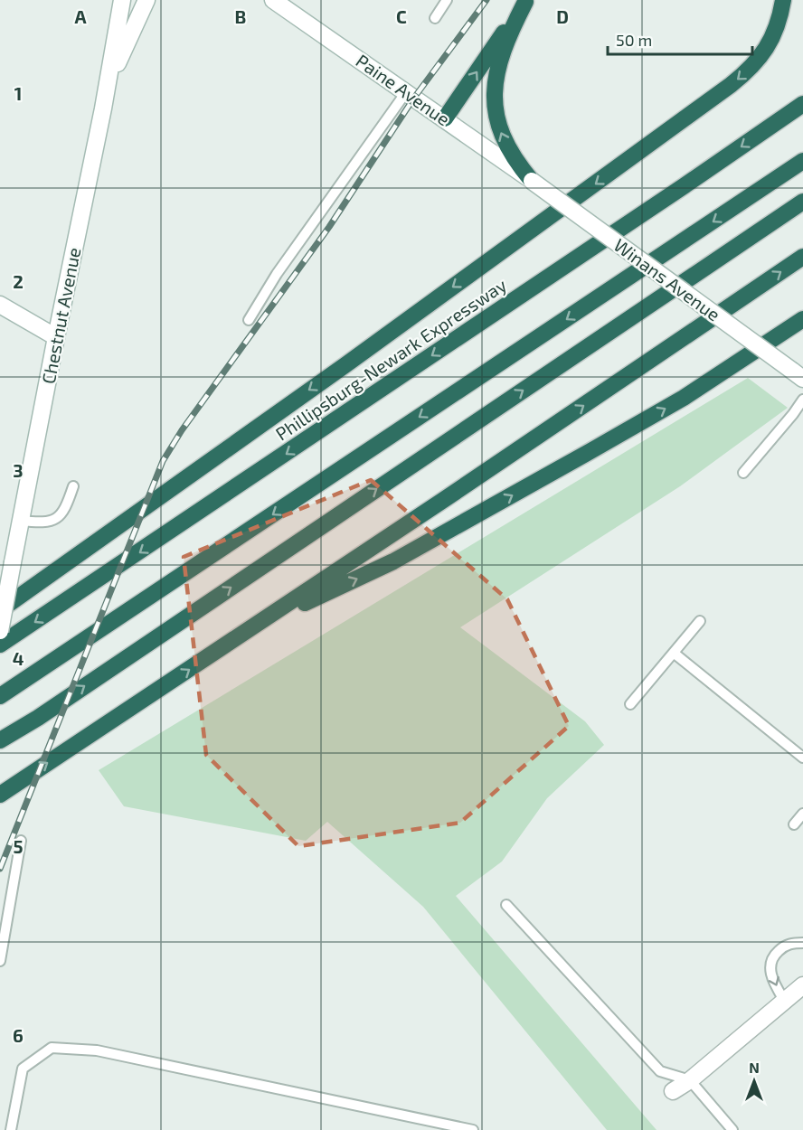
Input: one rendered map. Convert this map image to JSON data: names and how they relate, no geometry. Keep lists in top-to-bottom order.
{
  "streets": {
    "highway": ["Phillipsburg-Newark Expressway"],
    "main road": ["Paine Avenue", "Winans Avenue", "Chestnut Avenue"]
  },
  "crossings": [
    ["Paine Avenue", "Winans Avenue"]
  ],
  "scale_bar": "50 m",
  "north": "top",
  "grid": {
    "columns": [
      "A",
      "B",
      "C",
      "D"
    ],
    "rows": [
      "1",
      "2",
      "3",
      "4",
      "5",
      "6"
    ]
  }
}
